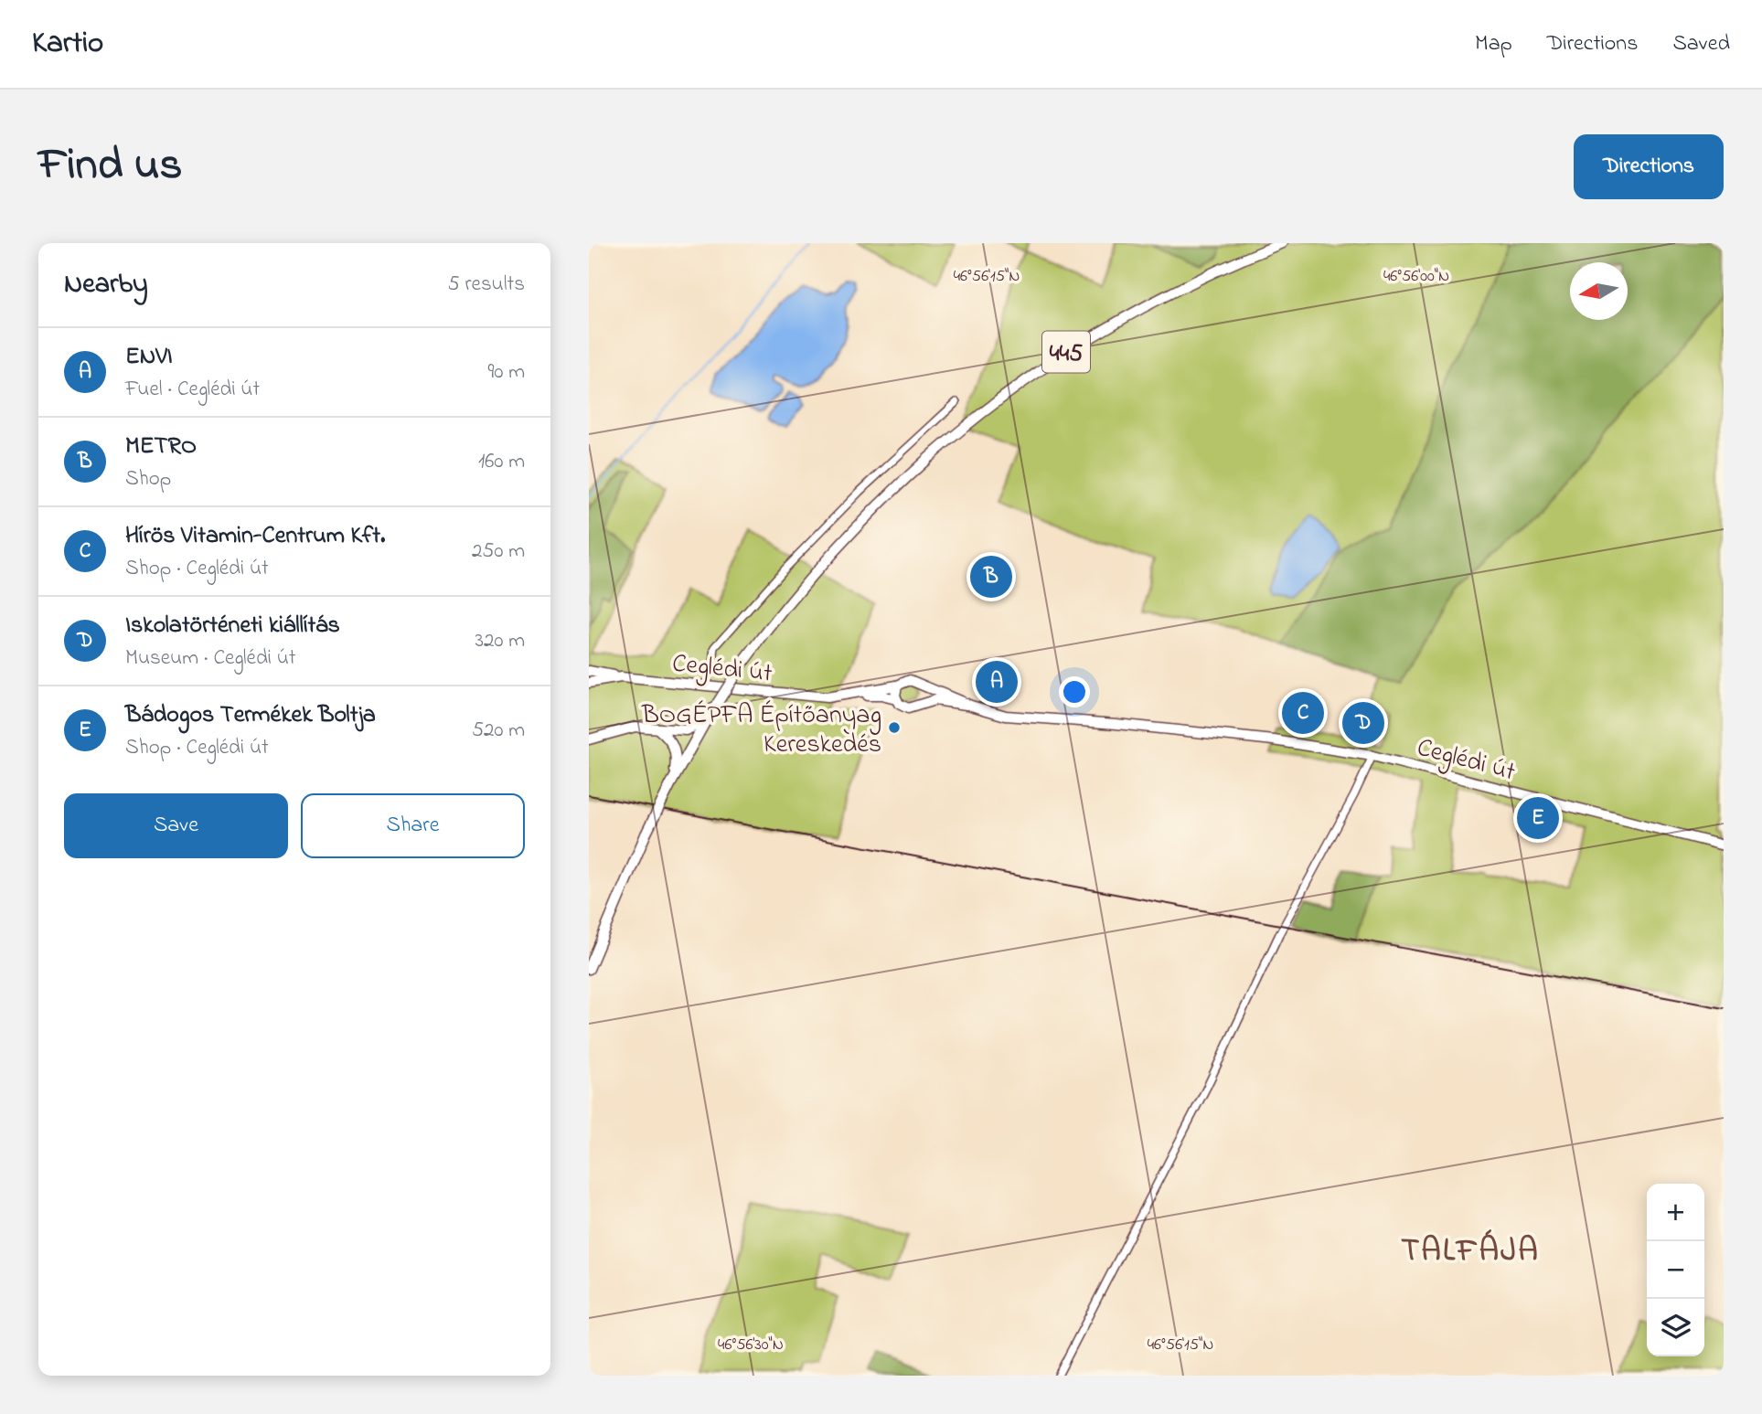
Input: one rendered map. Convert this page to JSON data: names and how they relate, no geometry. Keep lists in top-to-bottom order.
{
  "streets": {
    "main road": ["445", "Ceglédi út"]
  },
  "districts": ["TALFÁJA"],
  "places": ["BOGÉPFA Építőanyag Kereskedés"],
  "north": "left",
  "page": {
    "header": "Kartio",
    "nav": ["Map", "Directions", "Saved"],
    "title": "Find us",
    "buttons": [
      "Directions",
      ["Save", "Share"]
    ],
    "heading": ["Nearby", "5 results"],
    "list": [
      {
        "mark": "A",
        "name": "ENVI",
        "note": "Fuel · Ceglédi út",
        "value": "90 m"
      },
      {
        "mark": "B",
        "name": "METRO",
        "note": "Shop",
        "value": "160 m"
      },
      {
        "mark": "C",
        "name": "Hírös Vitamin-Centrum Kft.",
        "note": "Shop · Ceglédi út",
        "value": "250 m"
      },
      {
        "mark": "D",
        "name": "Iskolatörténeti kiállítás",
        "note": "Museum · Ceglédi út",
        "value": "320 m"
      },
      {
        "mark": "E",
        "name": "Bádogos Termékek Boltja",
        "note": "Shop · Ceglédi út",
        "value": "520 m"
      }
    ],
    "pins": [
      "B",
      "A",
      "C",
      "D",
      "E"
    ],
    "map_buttons": ["+", "−"]
  },
  "coordinates": ["46°56'15\"N", "46°56'00\"N", "46°56'30\"N"]
}
